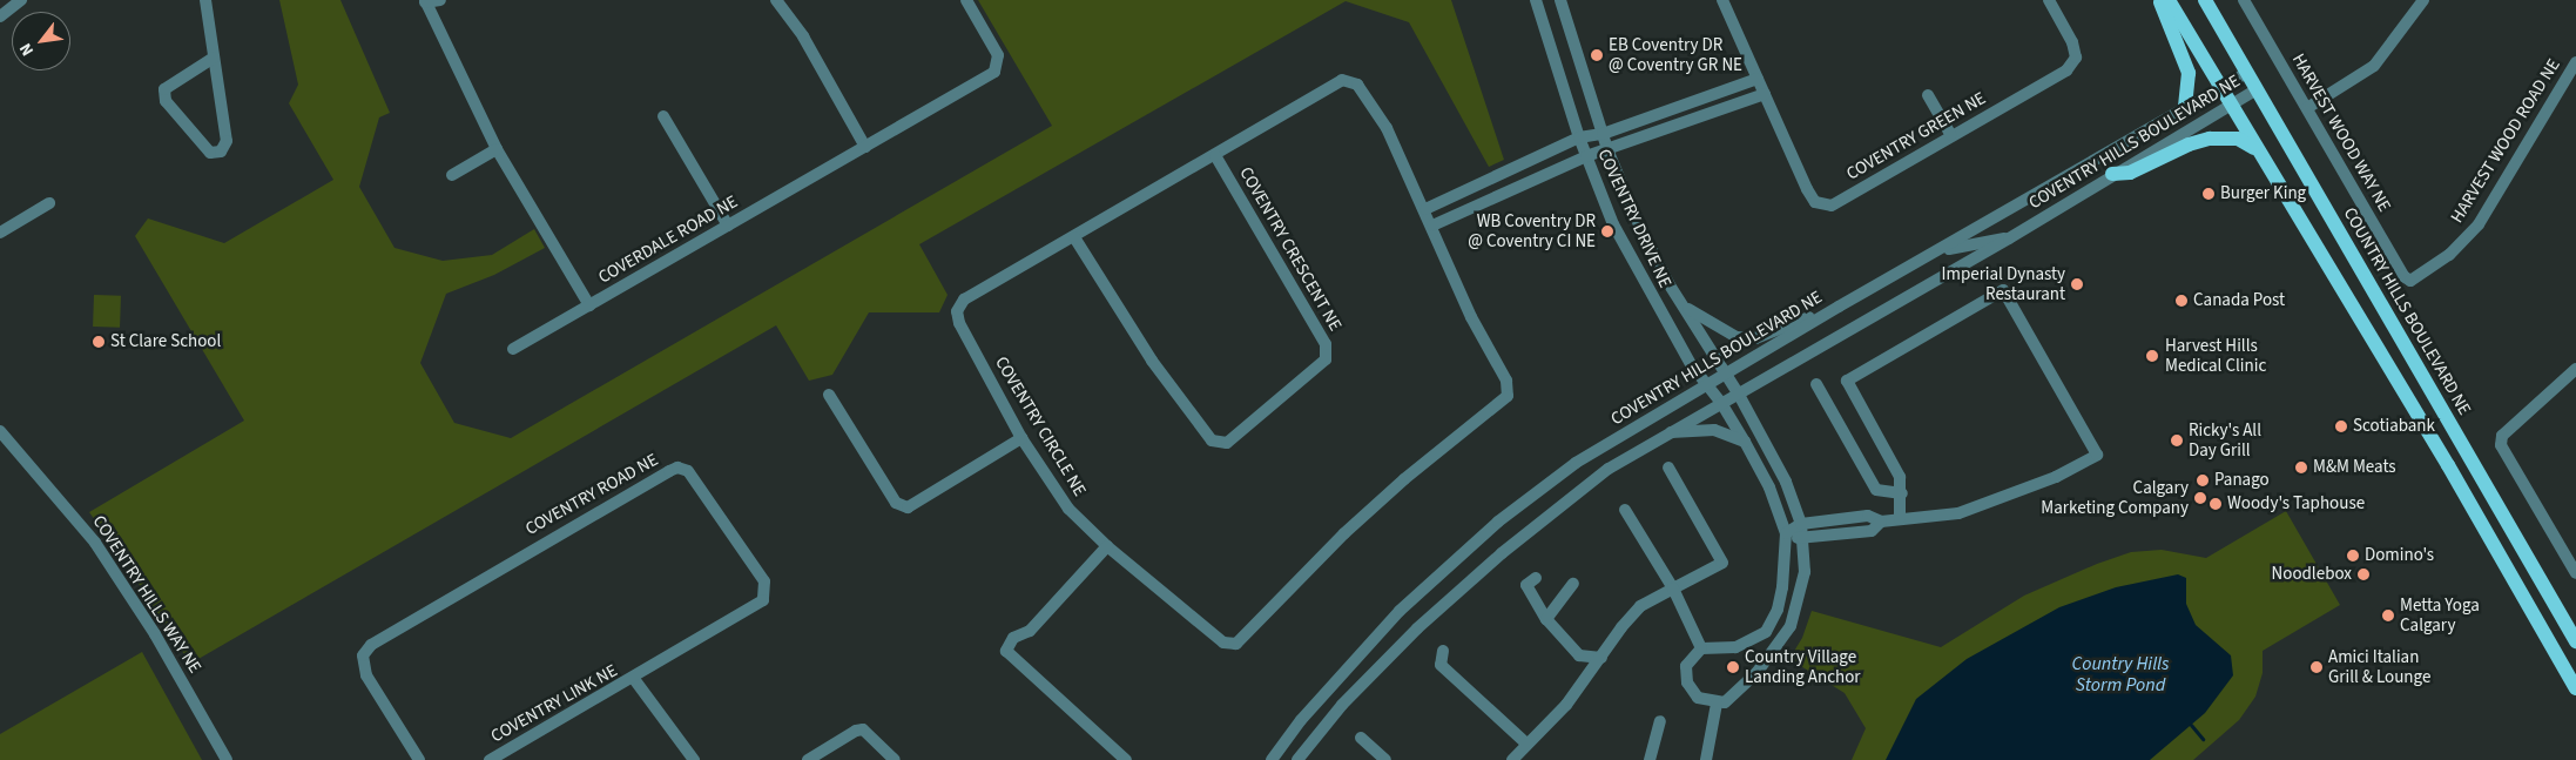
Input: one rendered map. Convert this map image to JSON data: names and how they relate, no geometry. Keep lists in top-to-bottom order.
{
  "streets": {
    "main road": ["COUNTRY HILLS BOULEVARD NE"],
    "street": [
      "HARVEST WOOD WAY NE",
      "COVENTRY GREEN NE",
      "HARVEST WOOD ROAD NE",
      "COVENTRY HILLS BOULEVARD NE",
      "COVENTRY DRIVE NE",
      "COVERDALE ROAD NE",
      "COVENTRY CRESCENT NE",
      "COVENTRY CIRCLE NE",
      "COVENTRY ROAD NE",
      "COVENTRY HILLS WAY NE",
      "COVENTRY LINK NE"
    ]
  },
  "crossings": [
    ["HARVEST WOOD WAY NE", "HARVEST WOOD ROAD NE"],
    ["COVENTRY HILLS BOULEVARD NE", "COVENTRY DRIVE NE"],
    ["COVENTRY HILLS BOULEVARD NE", "COUNTRY HILLS BOULEVARD NE"],
    ["COVENTRY CRESCENT NE", "COVENTRY CIRCLE NE"],
    ["COVENTRY ROAD NE", "COVENTRY LINK NE"]
  ],
  "water": ["Country Hills Storm Pond"],
  "places": [
    "EB Coventry DR @ Coventry GR NE",
    "Burger King",
    "WB Coventry DR @ Coventry CI NE",
    "Imperial Dynasty Restaurant",
    "Canada Post",
    "St Clare School",
    "Harvest Hills Medical Clinic",
    "Scotiabank",
    "Ricky's All Day Grill",
    "M&M Meats",
    "Panago",
    "Calgary Marketing Company",
    "Woody's Taphouse",
    "Domino's",
    "Noodlebox",
    "Metta Yoga Calgary",
    "Country Village Landing Anchor",
    "Amici Italian Grill & Lounge"
  ],
  "north": "bottom left"
}
